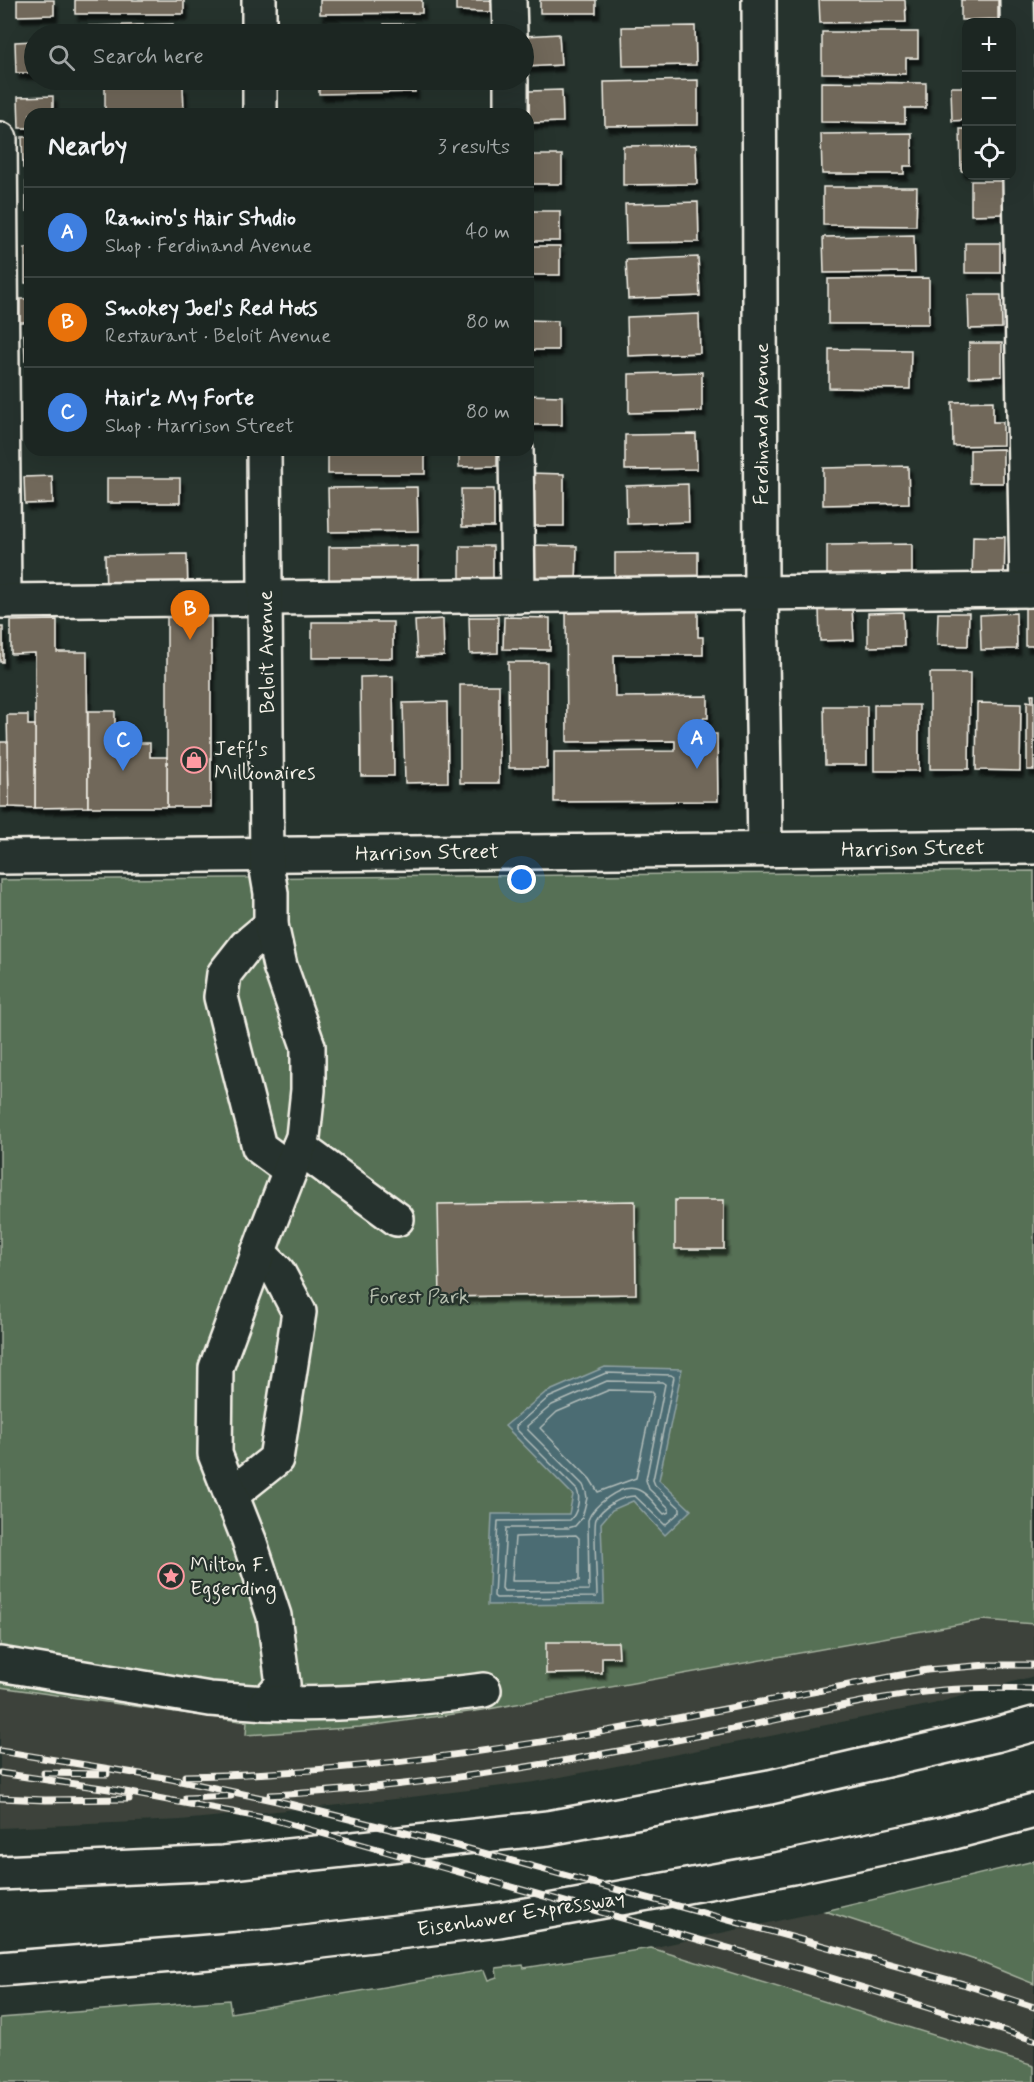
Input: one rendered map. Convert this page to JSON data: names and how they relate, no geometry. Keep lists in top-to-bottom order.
{
  "streets": {
    "main road": [
      "Ferdinand Avenue",
      "Beloit Avenue",
      "Harrison Street",
      "Eisenhower Expressway"
    ]
  },
  "crossings": [
    ["Ferdinand Avenue", "Harrison Street"],
    ["Beloit Avenue", "Harrison Street"]
  ],
  "parks": ["Forest Park"],
  "places": {
    "shop": ["Jeff's Millionaires"],
    "place": ["Milton F. Eggerding"]
  },
  "page": {
    "map_buttons": ["+", "−"],
    "search": "Search here",
    "heading": ["Nearby", "3 results"],
    "list": [
      {
        "mark": "A",
        "name": "Ramiro's Hair Studio",
        "note": "Shop · Ferdinand Avenue",
        "value": "40 m"
      },
      {
        "mark": "B",
        "name": "Smokey Joel's Red Hots",
        "note": "Restaurant · Beloit Avenue",
        "value": "80 m"
      },
      {
        "mark": "C",
        "name": "Hair'z My Forte",
        "note": "Shop · Harrison Street",
        "value": "80 m"
      }
    ],
    "pins": ["B", "A", "C"]
  }
}
